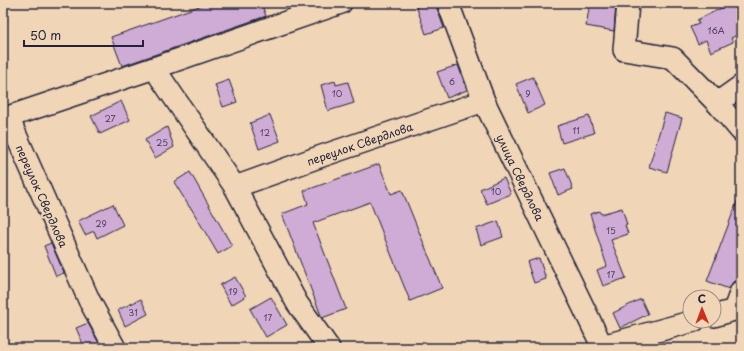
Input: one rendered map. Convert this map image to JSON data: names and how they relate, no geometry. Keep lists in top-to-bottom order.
{
  "streets": {
    "street": ["переулок Свердлова", "улица Свердлова"]
  },
  "crossings": [
    ["переулок Свердлова", "улица Свердлова"]
  ],
  "house_numbers": [
    "16А",
    "6",
    "10",
    "9",
    "27",
    "11",
    "12",
    "25",
    "10",
    "29",
    "15",
    "17",
    "19",
    "31",
    "17"
  ],
  "scale_bar": "50 m",
  "north": "top"
}
